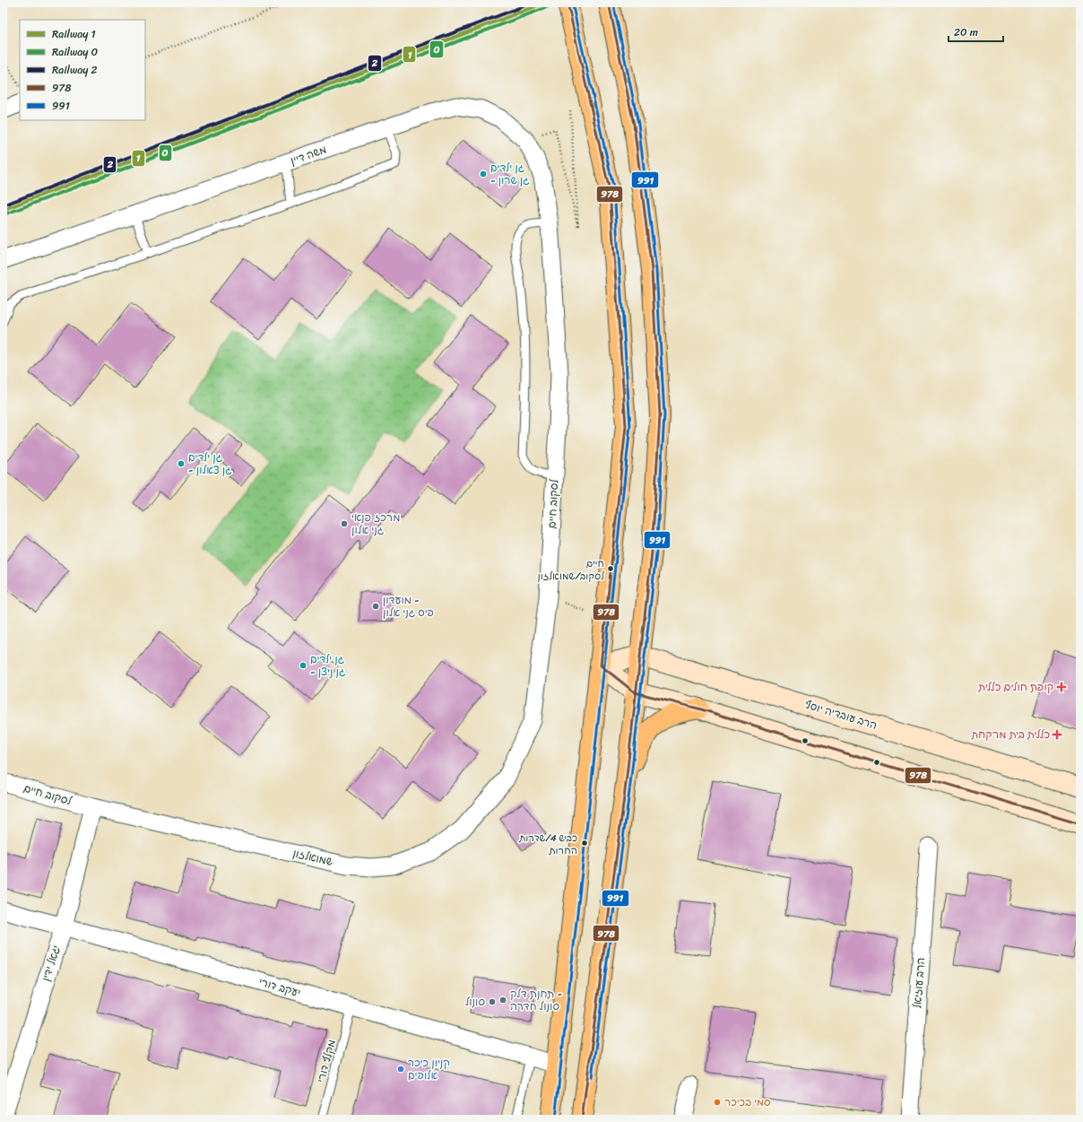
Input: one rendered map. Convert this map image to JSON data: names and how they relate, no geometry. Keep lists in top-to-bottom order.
{
  "streets": {
    "main road": ["הרב עובדיה יוסף"],
    "street": [
      "משה דיין",
      "לסקוב חיים",
      "שמואלזון",
      "יגאל ידין",
      "הרב עוזיאל",
      "יעקב דורי"
    ],
    "lane": ["מקלף דורי"]
  },
  "crossings": [
    ["משה דיין", "לסקוב חיים"],
    ["לסקוב חיים", "שמואלזון"],
    ["לסקוב חיים", "יגאל ידין"],
    ["שמואלזון", "יגאל ידין"],
    ["יגאל ידין", "יעקב דורי"],
    ["יעקב דורי", "מקלף דורי"]
  ],
  "places": {
    "other": [
      "גן ילדים - גן שרון",
      "גן ילדים - גן צאלון",
      "מרכז פנאי גני אלון",
      "חיים לסקוב/שמואלזון",
      "מועדון - פיס גני אלון",
      "גן ילדים - גן ניצן",
      "כביש 4/שדרות החרות",
      "תחנת דלק - סונול חדרה",
      "סונול",
      "קניון כיכר אלופים",
      "סמי בכיכר"
    ],
    "health": ["קופת חולים כללית", "כללית בית מרקחת"]
  },
  "lines": [
    "rail line 1",
    "rail line 2",
    "transit line 978",
    "transit line 991",
    "rail line 0"
  ],
  "legend": [
    "Railway 1",
    "Railway 0",
    "Railway 2",
    "978",
    "991"
  ],
  "scale_bar": "20 m"
}
